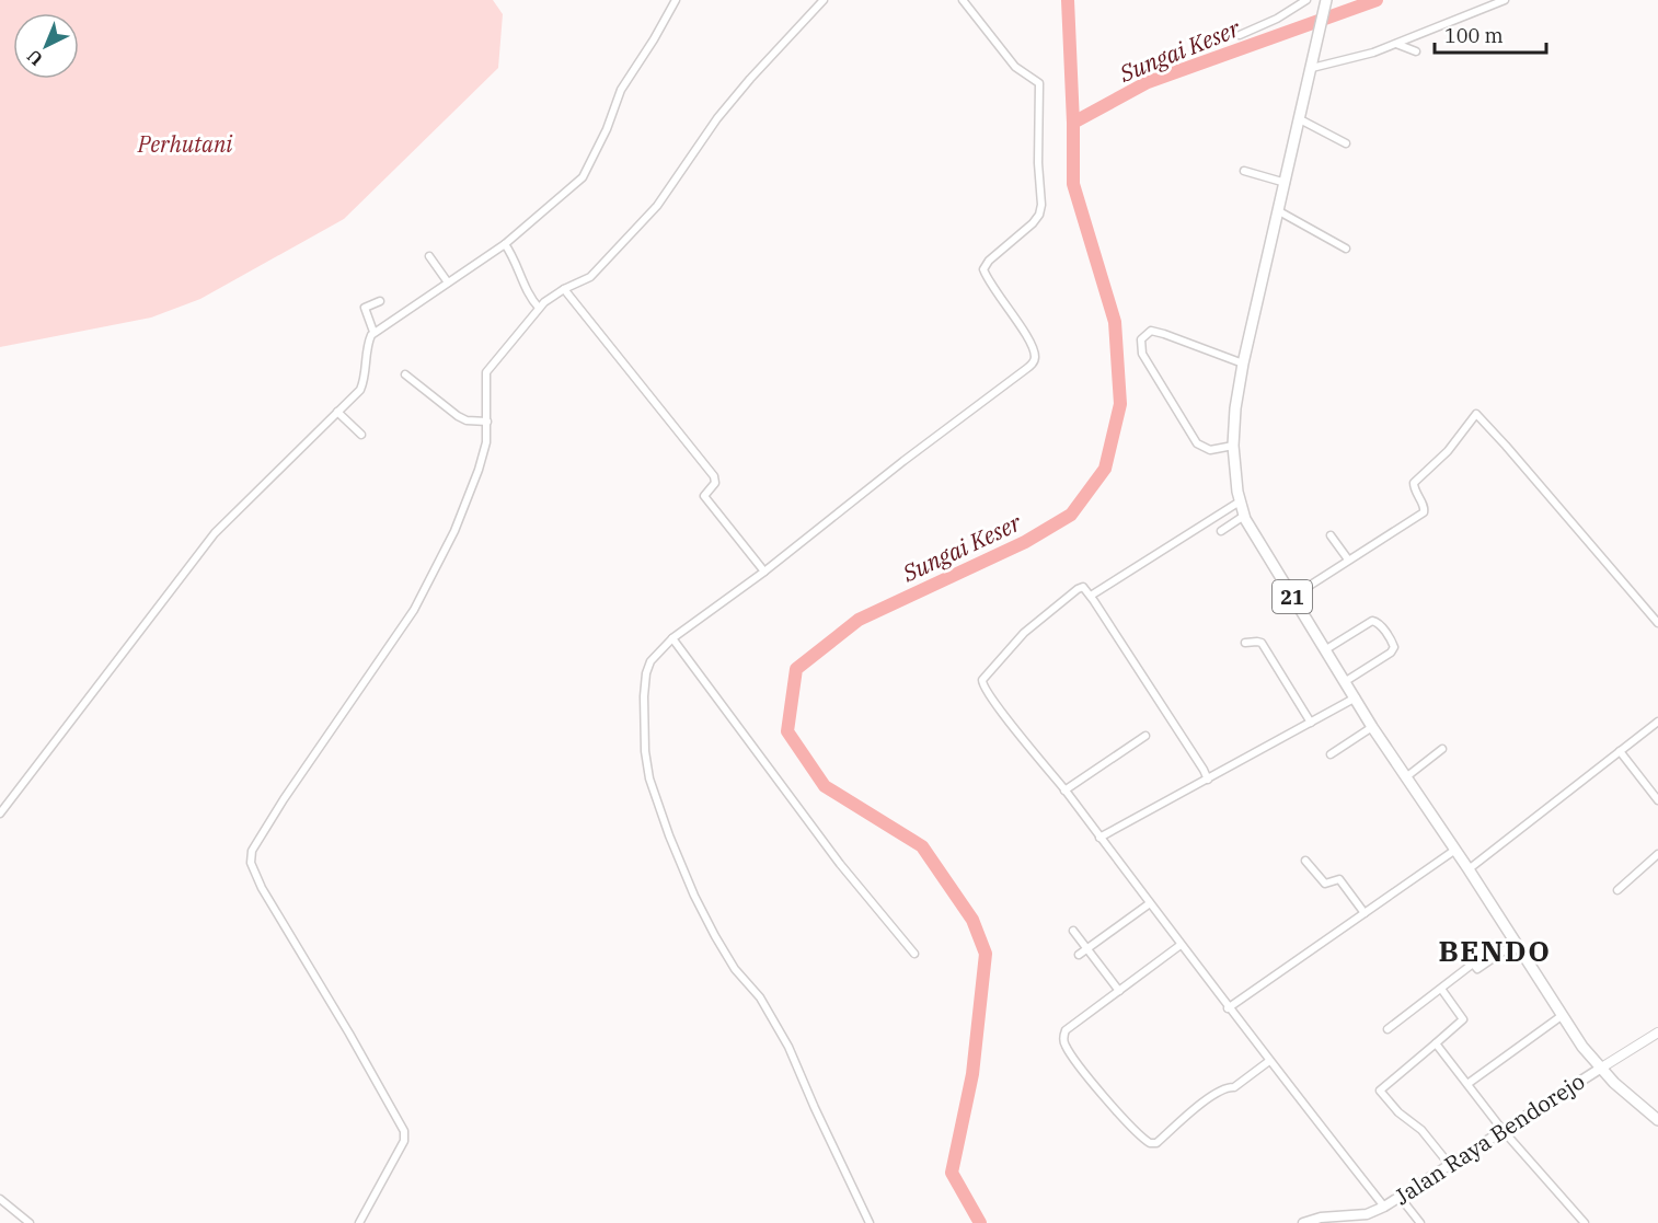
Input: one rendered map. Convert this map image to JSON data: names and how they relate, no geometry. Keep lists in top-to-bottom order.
{
  "streets": {
    "highway": ["21"],
    "main road": ["Jalan Raya Bendorejo"]
  },
  "crossings": [
    ["21", "Jalan Raya Bendorejo"]
  ],
  "districts": ["BENDO"],
  "water": ["Sungai Keser"],
  "parks": ["Perhutani"],
  "scale_bar": "100 m",
  "north": "bottom left"
}
